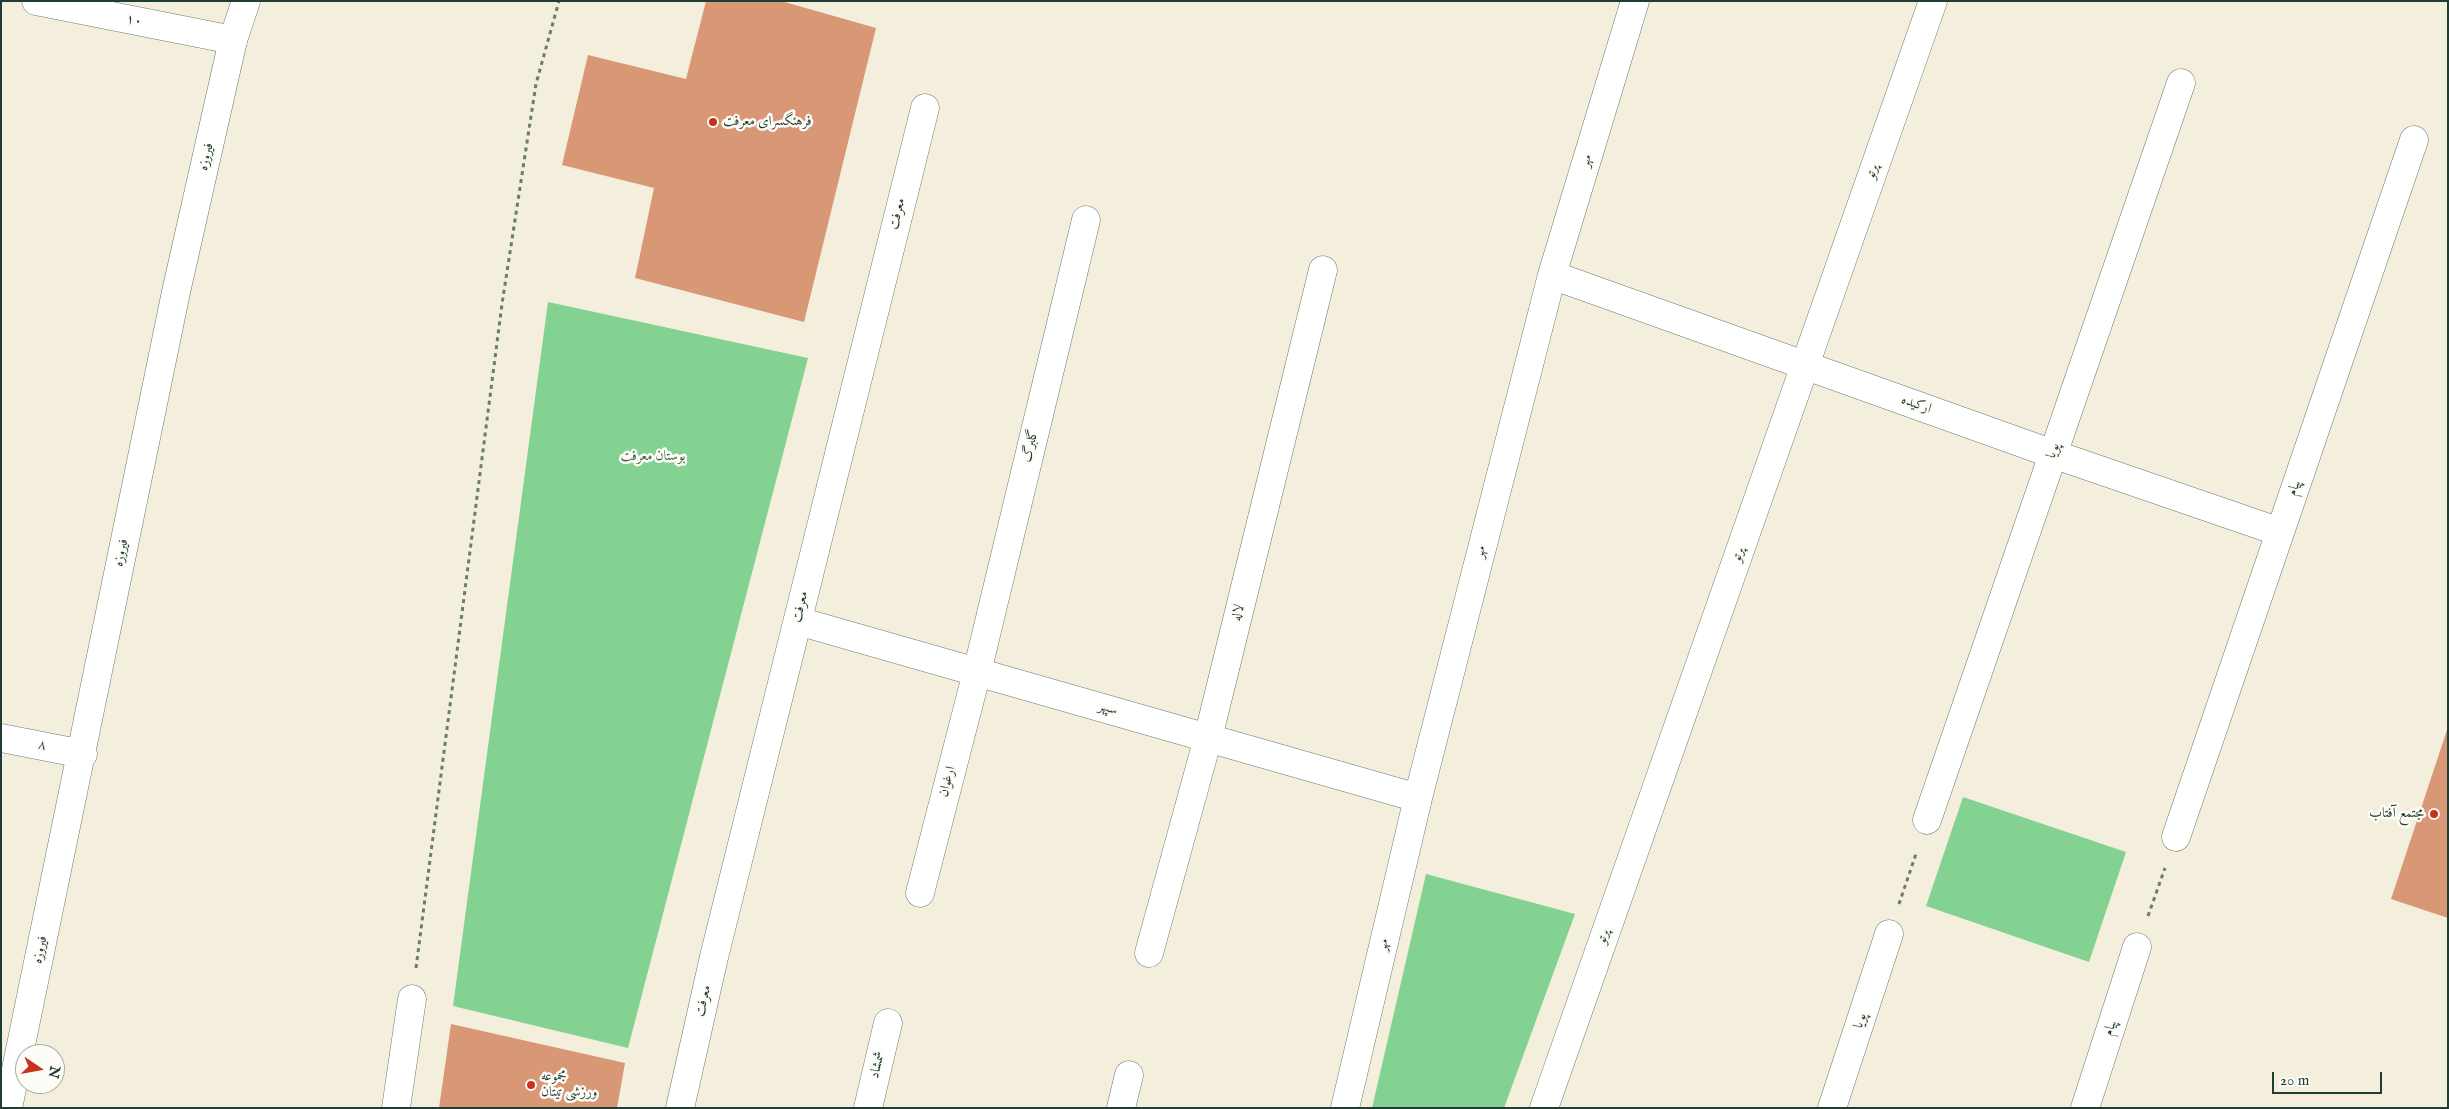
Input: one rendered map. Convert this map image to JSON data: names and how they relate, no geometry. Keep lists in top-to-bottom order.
{
  "streets": {
    "street": [
      "۱۰",
      "فیروزه",
      "مهر",
      "پرتو",
      "معرفت",
      "ارکیده",
      "گلبرگ",
      "پویا",
      "پیام",
      "لاله",
      "سپهر",
      "۸",
      "ارغوان",
      "شمشاد"
    ]
  },
  "crossings": [
    ["۱۰", "فیروزه"],
    ["فیروزه", "۸"],
    ["مهر", "ارکیده"],
    ["مهر", "سپهر"],
    ["پرتو", "ارکیده"],
    ["معرفت", "سپهر"],
    ["ارکیده", "پویا"],
    ["ارکیده", "پیام"],
    ["گلبرگ", "سپهر"],
    ["گلبرگ", "ارغوان"],
    ["لاله", "سپهر"],
    ["سپهر", "ارغوان"]
  ],
  "parks": ["بوستان معرفت"],
  "places": ["فرهنگسرای معرفت", "مجتمع آفتاب", "مجموعه ورزشی تیتان"],
  "scale_bar": "20 m",
  "north": "right"
}
